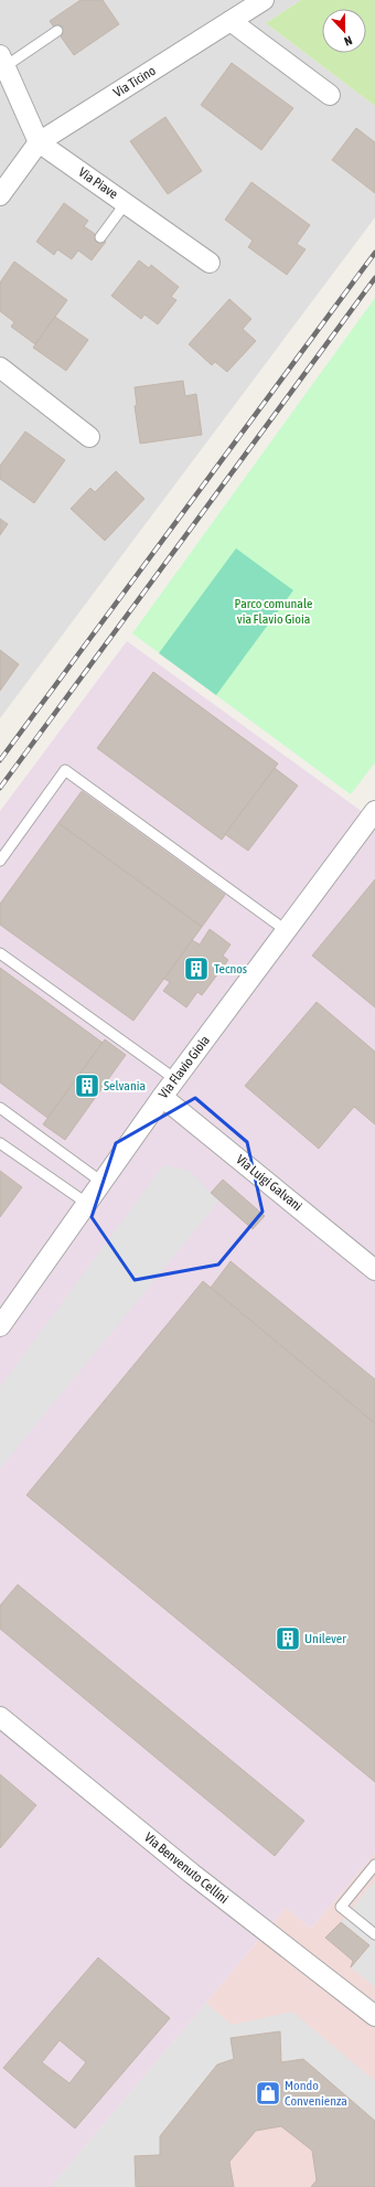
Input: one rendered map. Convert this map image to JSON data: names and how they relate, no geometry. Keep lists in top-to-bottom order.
{
  "streets": {
    "street": [
      "Via Ticino",
      "Via Piave",
      "Via Flavio Gioia",
      "Via Luigi Galvani",
      "Via Benvenuto Cellini"
    ]
  },
  "crossings": [
    ["Via Ticino", "Via Piave"],
    ["Via Flavio Gioia", "Via Luigi Galvani"]
  ],
  "parks": ["Parco comunale via Flavio Gioia"],
  "places": {
    "building": ["Tecnos", "Selvania", "Unilever"],
    "shop": ["Mondo Convenienza"]
  },
  "north": "bottom"
}
